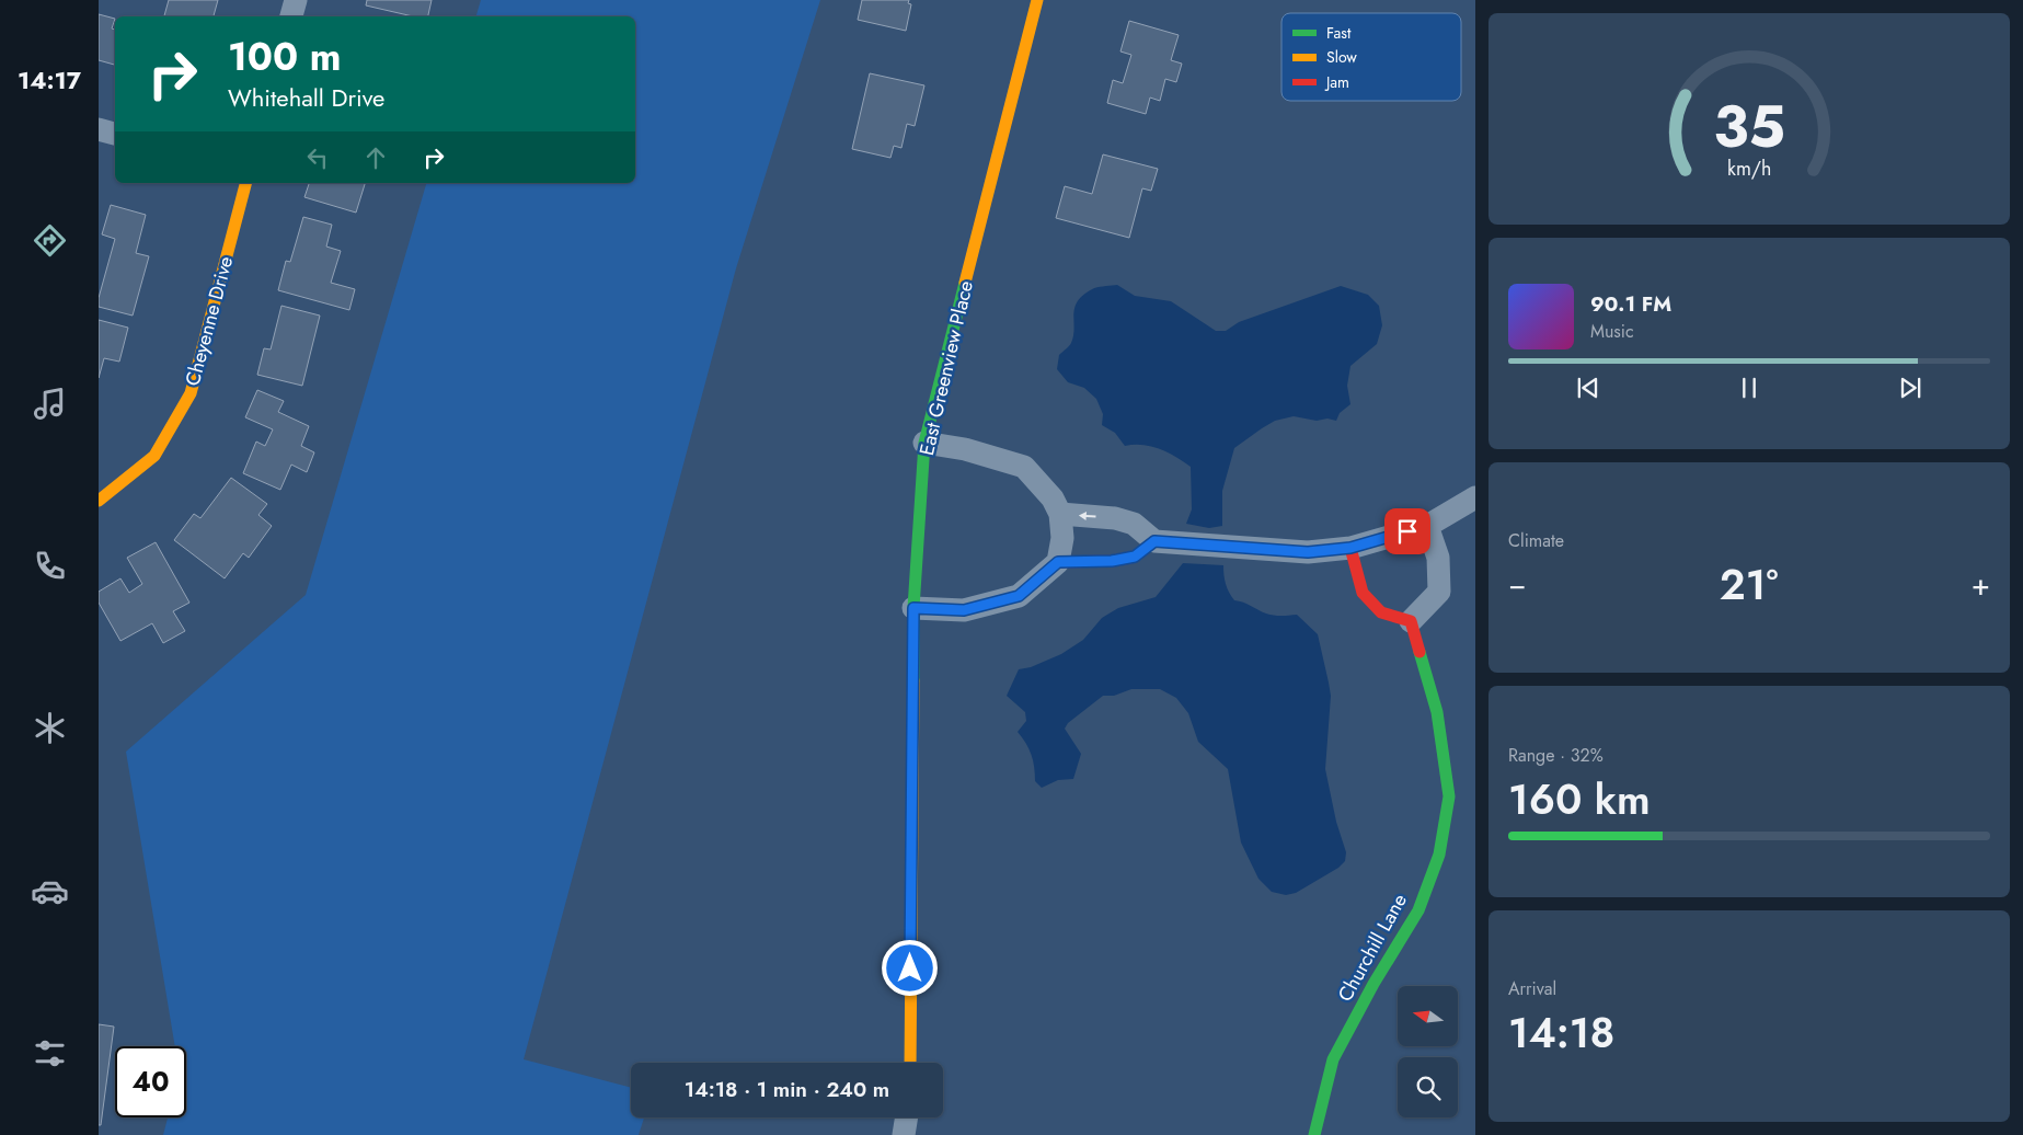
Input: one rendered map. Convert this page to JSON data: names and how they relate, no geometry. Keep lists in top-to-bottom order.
{
  "streets": {
    "street": ["Cheyenne Drive", "East Greenview Place", "Churchill Lane"]
  },
  "legend": ["Fast", "Slow", "Jam"],
  "north": "left",
  "page": {
    "tabs": "14:17",
    "turn": ["100 m", "Whitehall Drive"],
    "song": ["90.1 FM", "Music"],
    "tile": [
      "Climate",
      ["Range · 32%", "160 km"],
      ["Arrival", "14:18"]
    ],
    "heat": ["−", "21°", "+"],
    "limit": "40",
    "trip": "14:18 · 1 min · 240 m",
    "gauge": ["35", "km/h"]
  }
}
